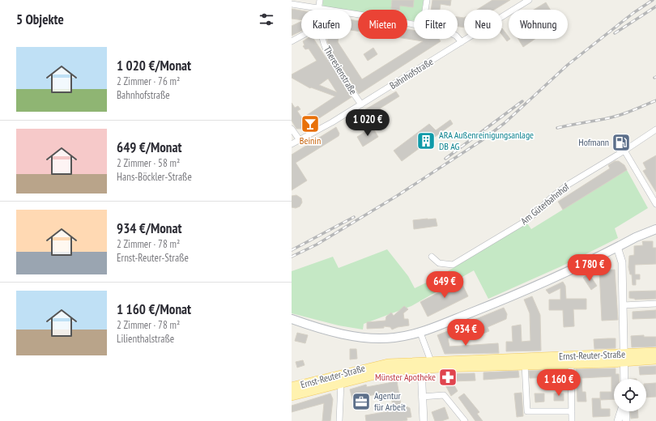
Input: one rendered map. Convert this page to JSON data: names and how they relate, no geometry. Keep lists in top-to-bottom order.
{
  "streets": {
    "main road": ["Ernst-Reuter-Straße"],
    "street": ["Theresienstraße", "Bahnhofstraße", "Am Güterbahnhof"]
  },
  "crossings": [
    ["Theresienstraße", "Bahnhofstraße"]
  ],
  "places": {
    "bar": ["Beinin"],
    "building": ["ARA Außenreinigungsanlage DB AG"],
    "fuel station": ["Hofmann"],
    "pharmacy": ["Münster Apotheke"],
    "office": ["Agentur für Arbeit"]
  },
  "page": {
    "heading": "5 Objekte",
    "chip": [
      "Kaufen",
      "Mieten",
      "Filter",
      "Neu",
      "Wohnung"
    ],
    "list": [
      {
        "name": "1 020 €/Monat",
        "note": "2 Zimmer · 76 m² · Bahnhofstraße"
      },
      {
        "name": "649 €/Monat",
        "note": "2 Zimmer · 58 m² · Hans-Böckler-Straße"
      },
      {
        "name": "934 €/Monat",
        "note": "2 Zimmer · 78 m² · Ernst-Reuter-Straße"
      },
      {
        "name": "1 160 €/Monat",
        "note": "2 Zimmer · 78 m² · Lilienthalstraße"
      }
    ],
    "price": [
      "1 020 €",
      "1 780 €",
      "649 €",
      "934 €",
      "1 160 €"
    ]
  }
}
